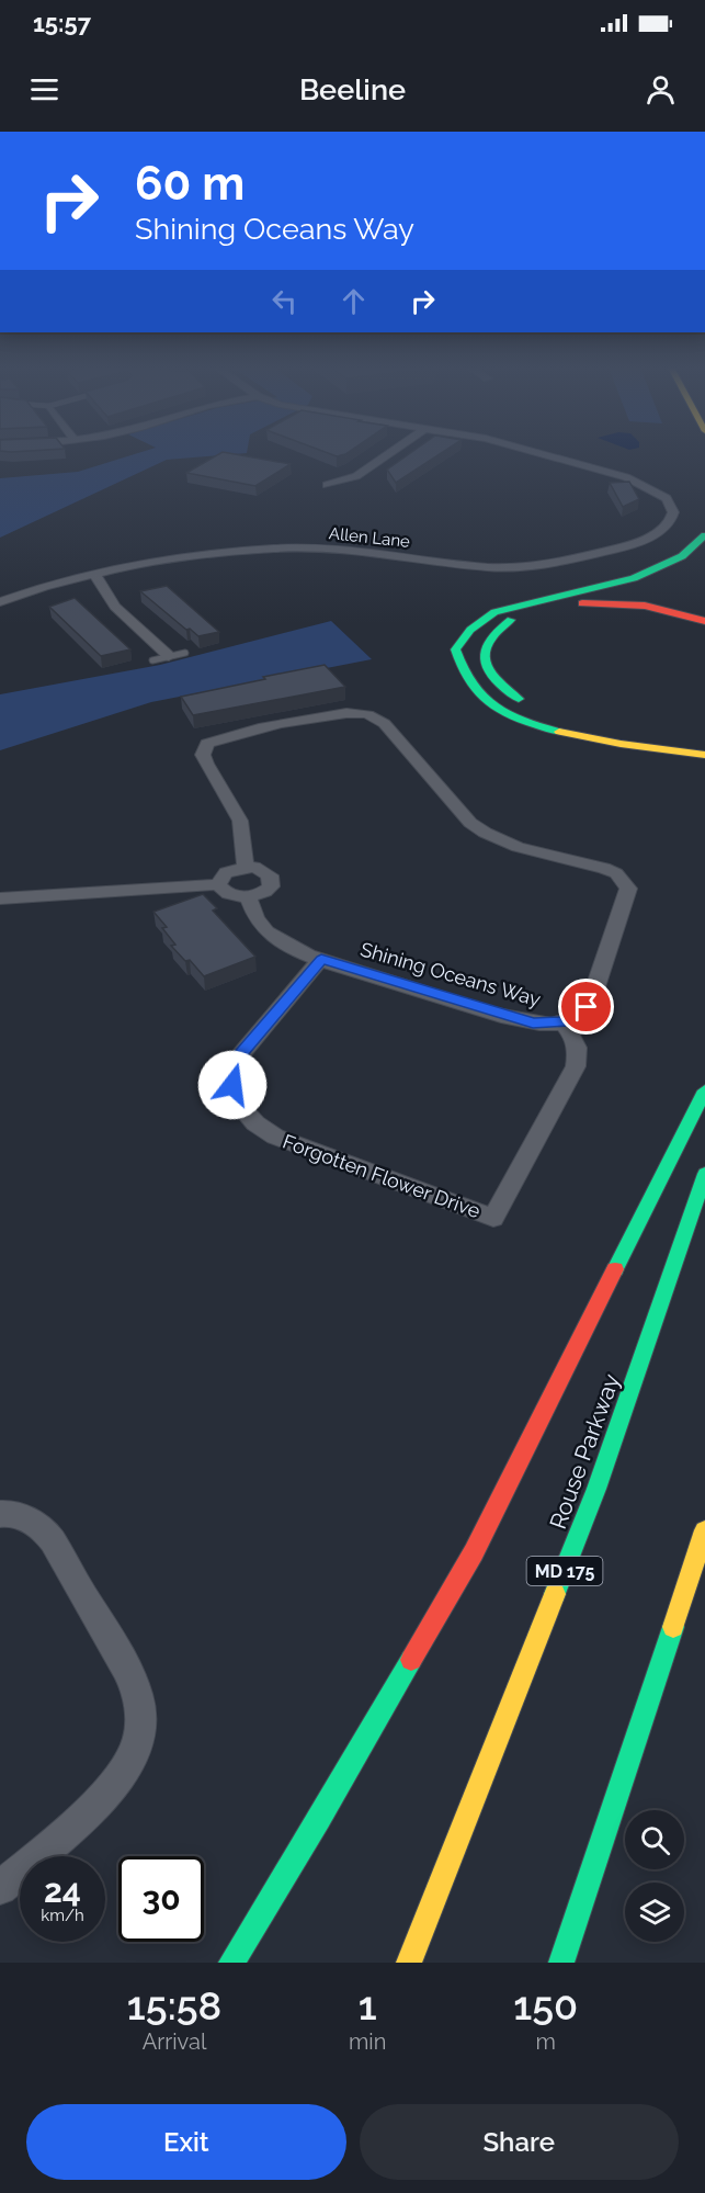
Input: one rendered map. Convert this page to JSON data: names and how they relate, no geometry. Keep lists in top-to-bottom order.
{
  "streets": {
    "main road": ["Rouse Parkway", "MD 175"],
    "street": ["Allen Lane", "Shining Oceans Way", "Forgotten Flower Drive"]
  },
  "crossings": [
    ["Shining Oceans Way", "Forgotten Flower Drive"]
  ],
  "page": {
    "status": "15:57",
    "header": "Beeline",
    "turn": ["60 m", "Shining Oceans Way"],
    "speed": "24 km/h",
    "limit": "30",
    "eta": [
      "15:58",
      "Arrival",
      "1",
      "min",
      "150",
      "m"
    ],
    "buttons": ["Exit", "Share"]
  }
}
